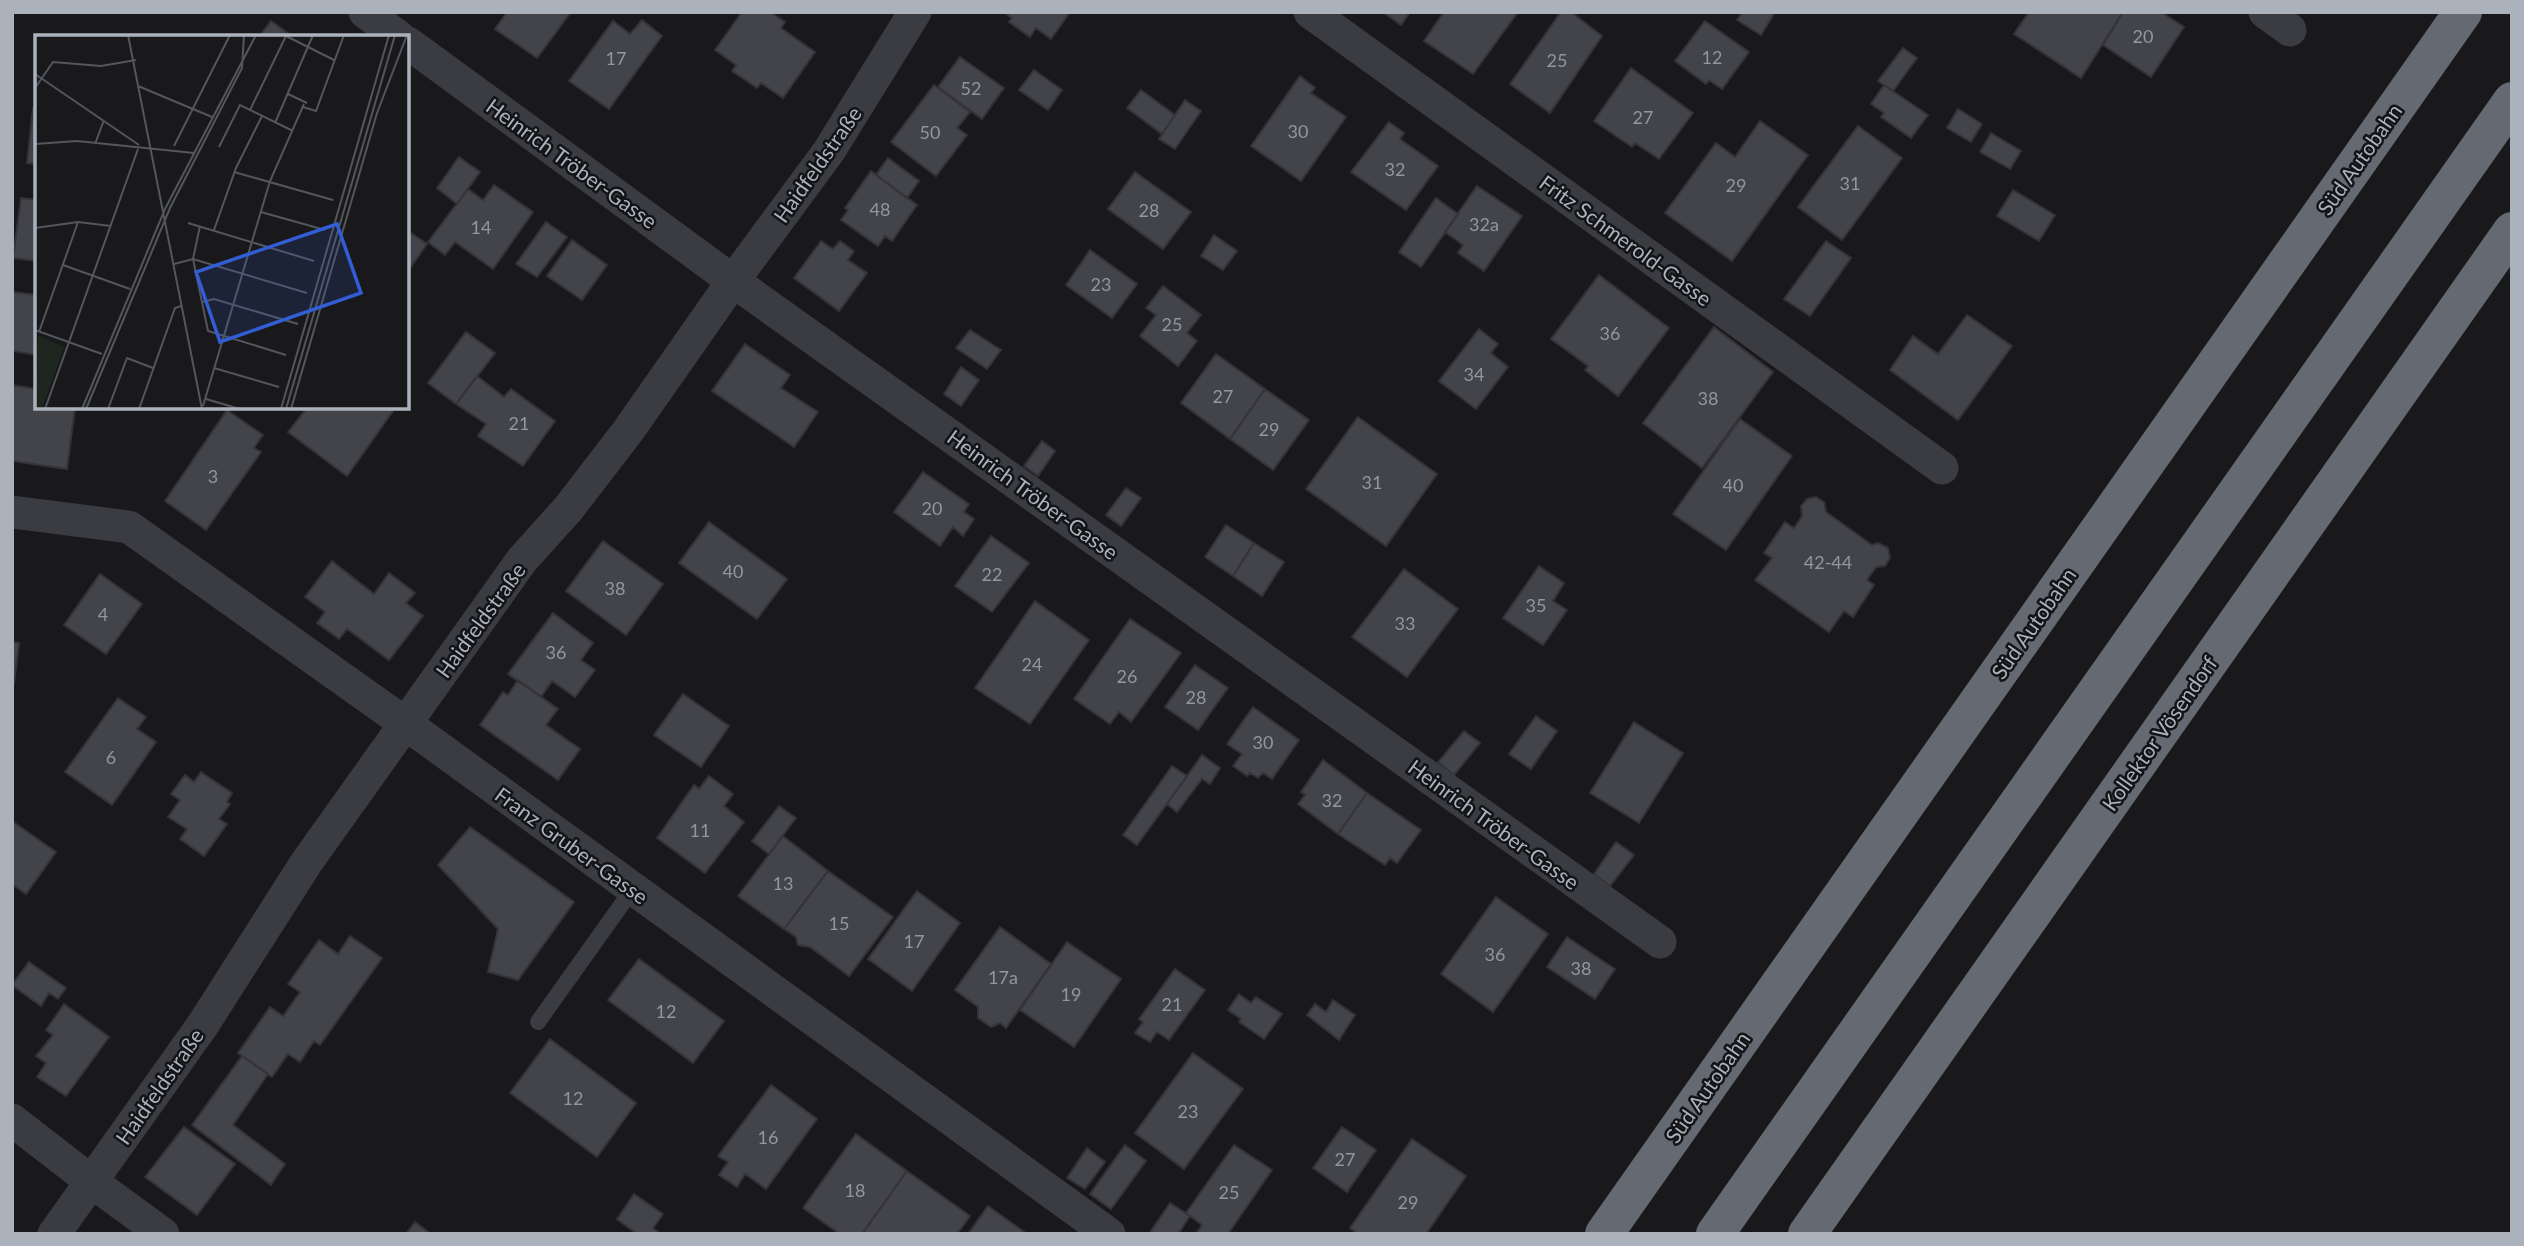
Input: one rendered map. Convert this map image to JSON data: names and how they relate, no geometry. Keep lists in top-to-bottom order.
{
  "streets": {
    "highway": ["Süd Autobahn", "Kollektor Vösendorf"],
    "street": [
      "Heinrich Tröber-Gasse",
      "Haidfeldstraße",
      "Fritz Schmerold-Gasse",
      "Franz Gruber-Gasse"
    ]
  },
  "crossings": [
    ["Heinrich Tröber-Gasse", "Haidfeldstraße"],
    ["Haidfeldstraße", "Franz Gruber-Gasse"]
  ],
  "house_numbers": [
    "20",
    "12",
    "17",
    "25",
    "52",
    "27",
    "30",
    "50",
    "32",
    "31",
    "29",
    "48",
    "28",
    "32a",
    "14",
    "23",
    "25",
    "36",
    "34",
    "27",
    "38",
    "21",
    "29",
    "3",
    "31",
    "40",
    "20",
    "42-44",
    "40",
    "22",
    "38",
    "35",
    "4",
    "33",
    "36",
    "24",
    "26",
    "28",
    "30",
    "6",
    "32",
    "11",
    "13",
    "15",
    "17",
    "36",
    "38",
    "17a",
    "19",
    "21",
    "12",
    "12",
    "23",
    "16",
    "27",
    "18",
    "25",
    "29"
  ]
}
